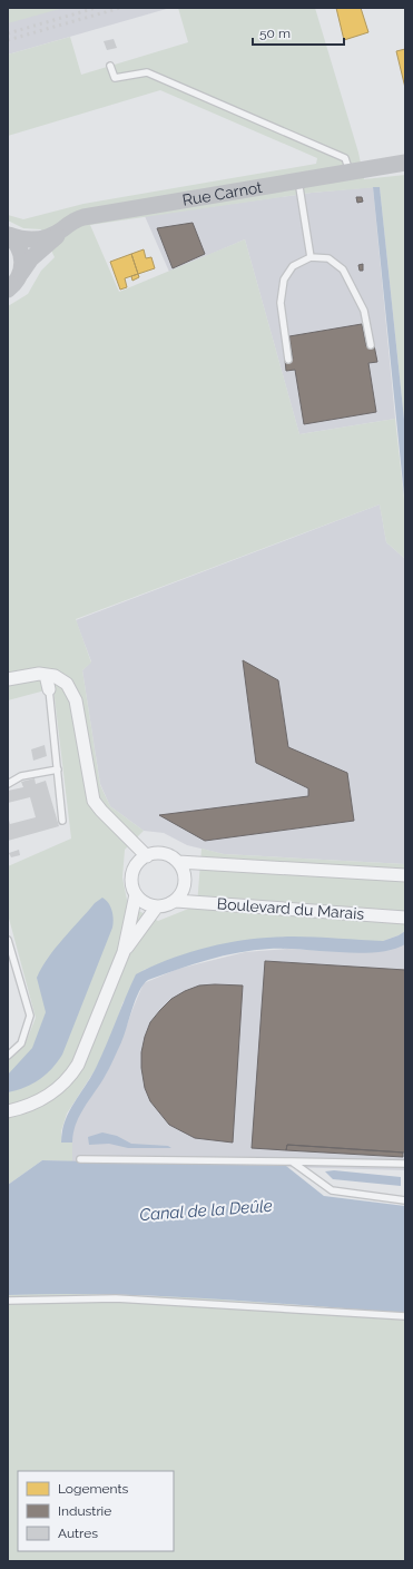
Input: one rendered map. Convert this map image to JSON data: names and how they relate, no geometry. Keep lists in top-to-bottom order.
{
  "streets": {
    "street": ["Rue Carnot", "Boulevard du Marais"]
  },
  "water": ["Canal de la Deûle"],
  "legend": ["Logements", "Industrie", "Autres"],
  "scale_bar": "50 m"
}
